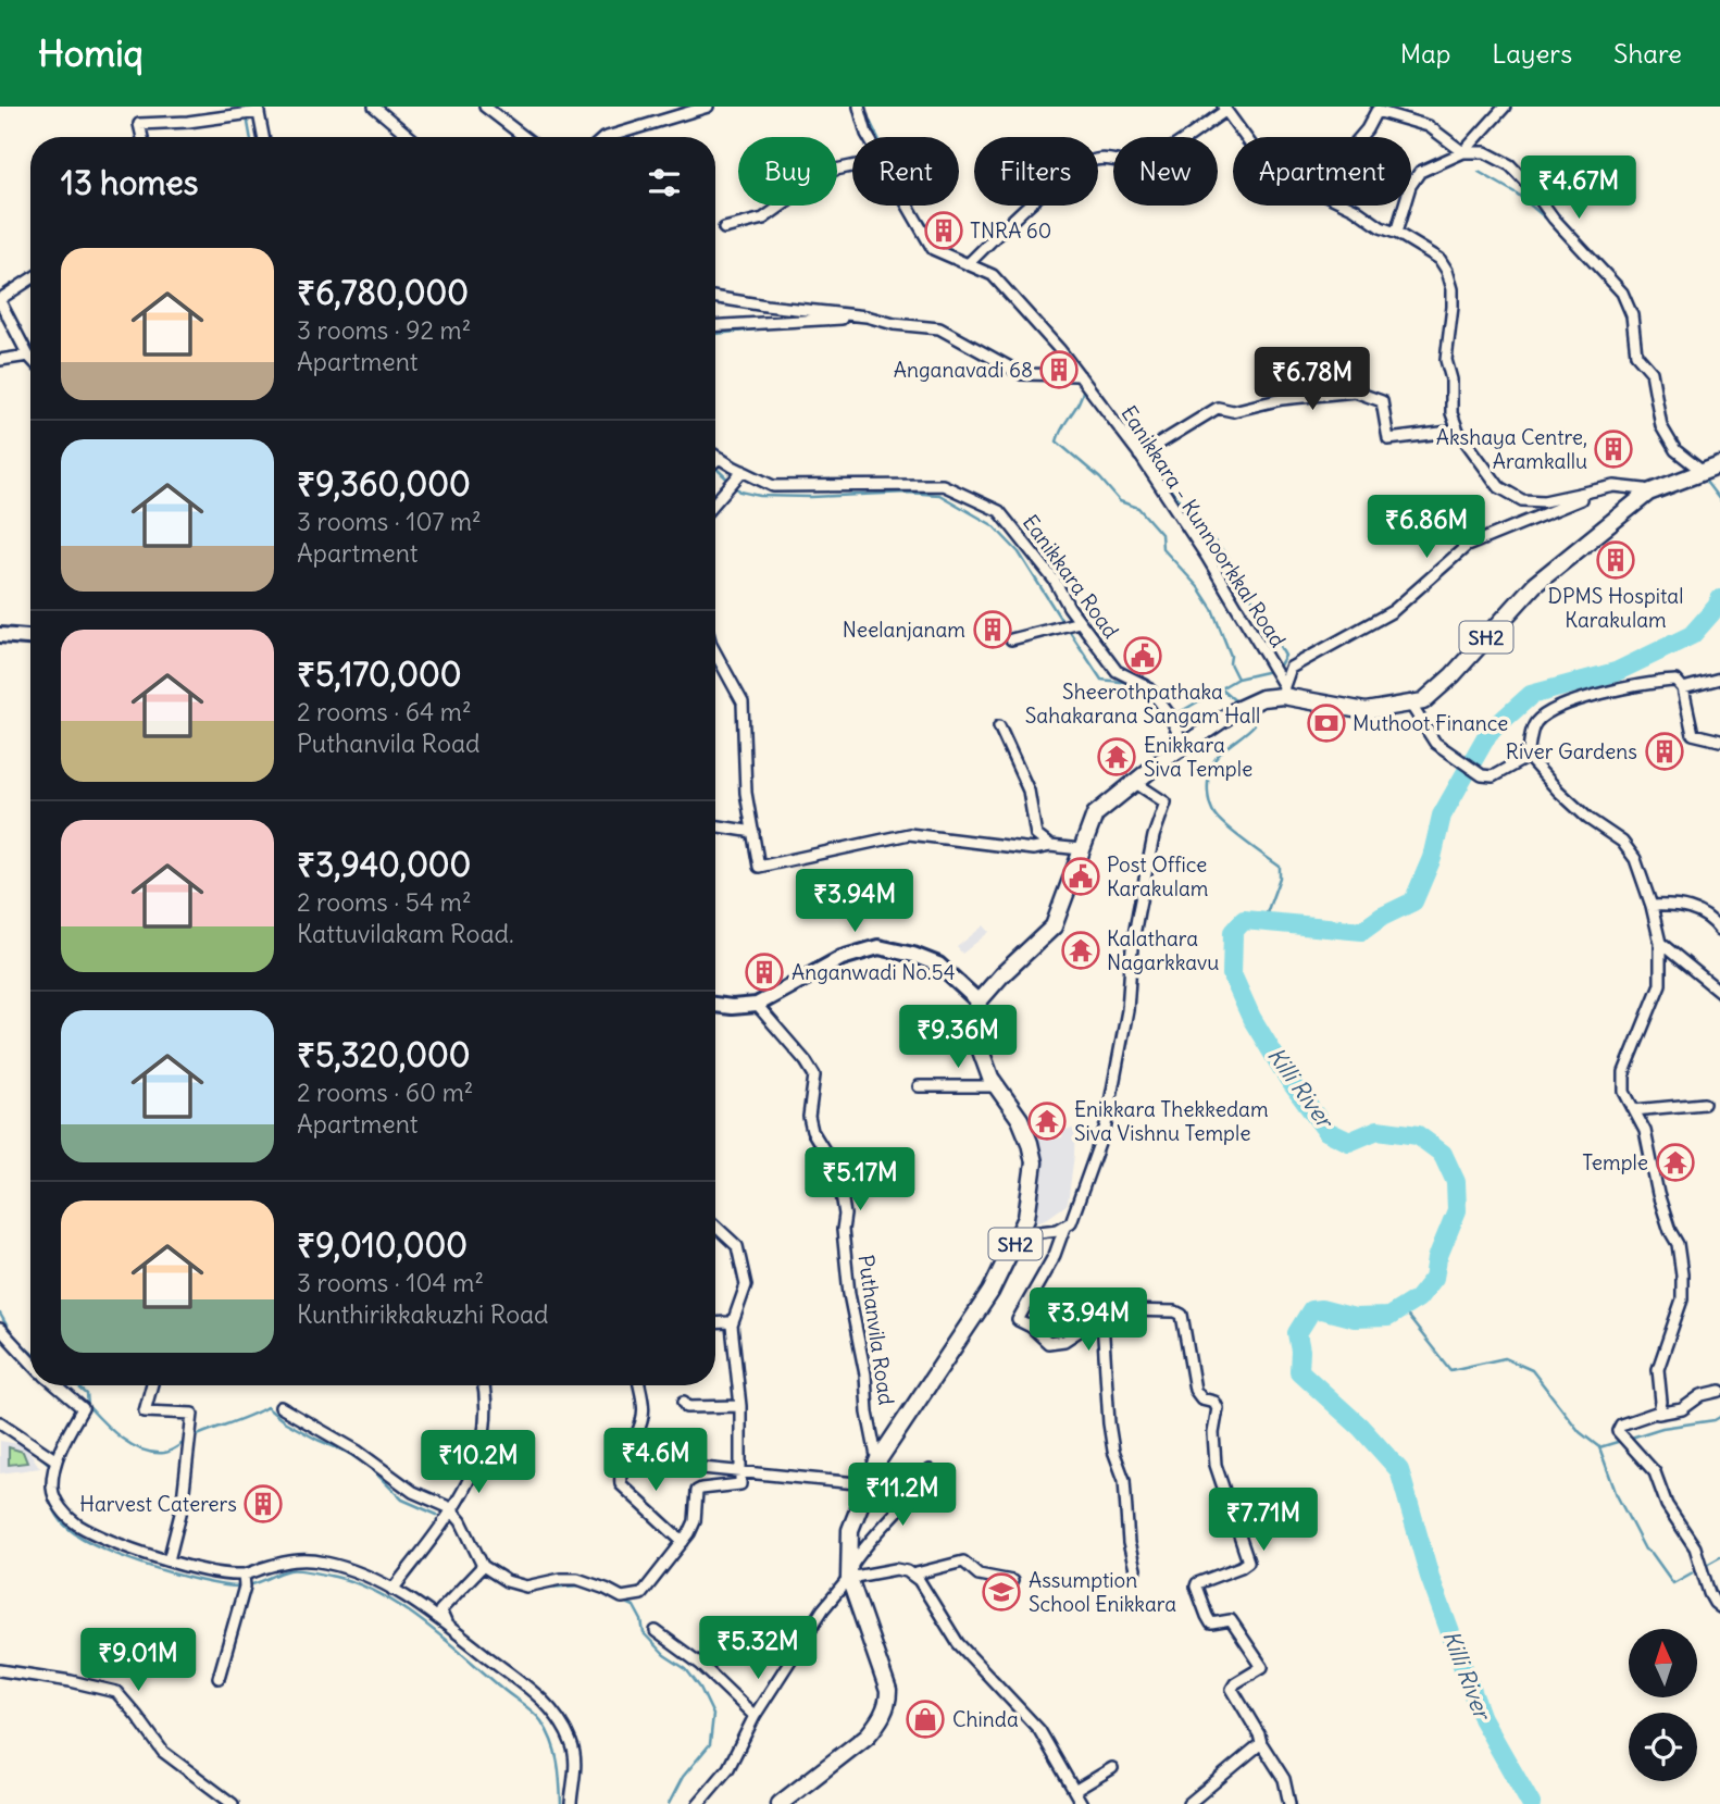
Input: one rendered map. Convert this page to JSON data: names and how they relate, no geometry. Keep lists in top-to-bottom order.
{
  "streets": {
    "main road": ["SH2"],
    "street": ["Eanikkara - Kunnoorkkal Road", "Eanikkara Road", "Puthanvila Road"]
  },
  "crossings": [
    ["Eanikkara - Kunnoorkkal Road", "SH2"],
    ["Eanikkara Road", "SH2"],
    ["SH2", "Puthanvila Road"]
  ],
  "water": ["Killi River"],
  "places": {
    "building": [
      "TNRA 60",
      "Anganavadi 68",
      "Akshaya Centre, Aramkallu",
      "DPMS Hospital Karakulam",
      "Neelanjanam",
      "River Gardens",
      "Anganwadi No.54",
      "Harvest Caterers"
    ],
    "public building": ["Sheerothpathaka Sahakarana Sangam Hall", "Post Office Karakulam"],
    "bank": ["Muthoot Finance"],
    "temple": [
      "Enikkara Siva Temple",
      "Kalathara Nagarkkavu",
      "Enikkara Thekkedam Siva Vishnu Temple",
      "Temple"
    ],
    "school or university": ["Assumption School Enikkara"],
    "shop": ["Chinda"]
  },
  "north": "top",
  "page": {
    "header": "Homiq",
    "nav": ["Map", "Layers", "Share"],
    "chip": [
      "Buy",
      "Rent",
      "Filters",
      "New",
      "Apartment"
    ],
    "heading": "13 homes",
    "price": [
      "₹4.67M",
      "₹6.78M",
      "₹6.86M",
      "₹3.94M",
      "₹9.36M",
      "₹5.17M",
      "₹3.94M",
      "₹4.6M",
      "₹10.2M",
      "₹11.2M",
      "₹7.71M",
      "₹5.32M",
      "₹9.01M"
    ],
    "list": [
      {
        "name": "₹6,780,000",
        "note": "3 rooms · 92 m² · Apartment"
      },
      {
        "name": "₹9,360,000",
        "note": "3 rooms · 107 m² · Apartment"
      },
      {
        "name": "₹5,170,000",
        "note": "2 rooms · 64 m² · Puthanvila Road"
      },
      {
        "name": "₹3,940,000",
        "note": "2 rooms · 54 m² · Kattuvilakam Road."
      },
      {
        "name": "₹5,320,000",
        "note": "2 rooms · 60 m² · Apartment"
      },
      {
        "name": "₹9,010,000",
        "note": "3 rooms · 104 m² · Kunthirikkakuzhi Road"
      }
    ]
  }
}
